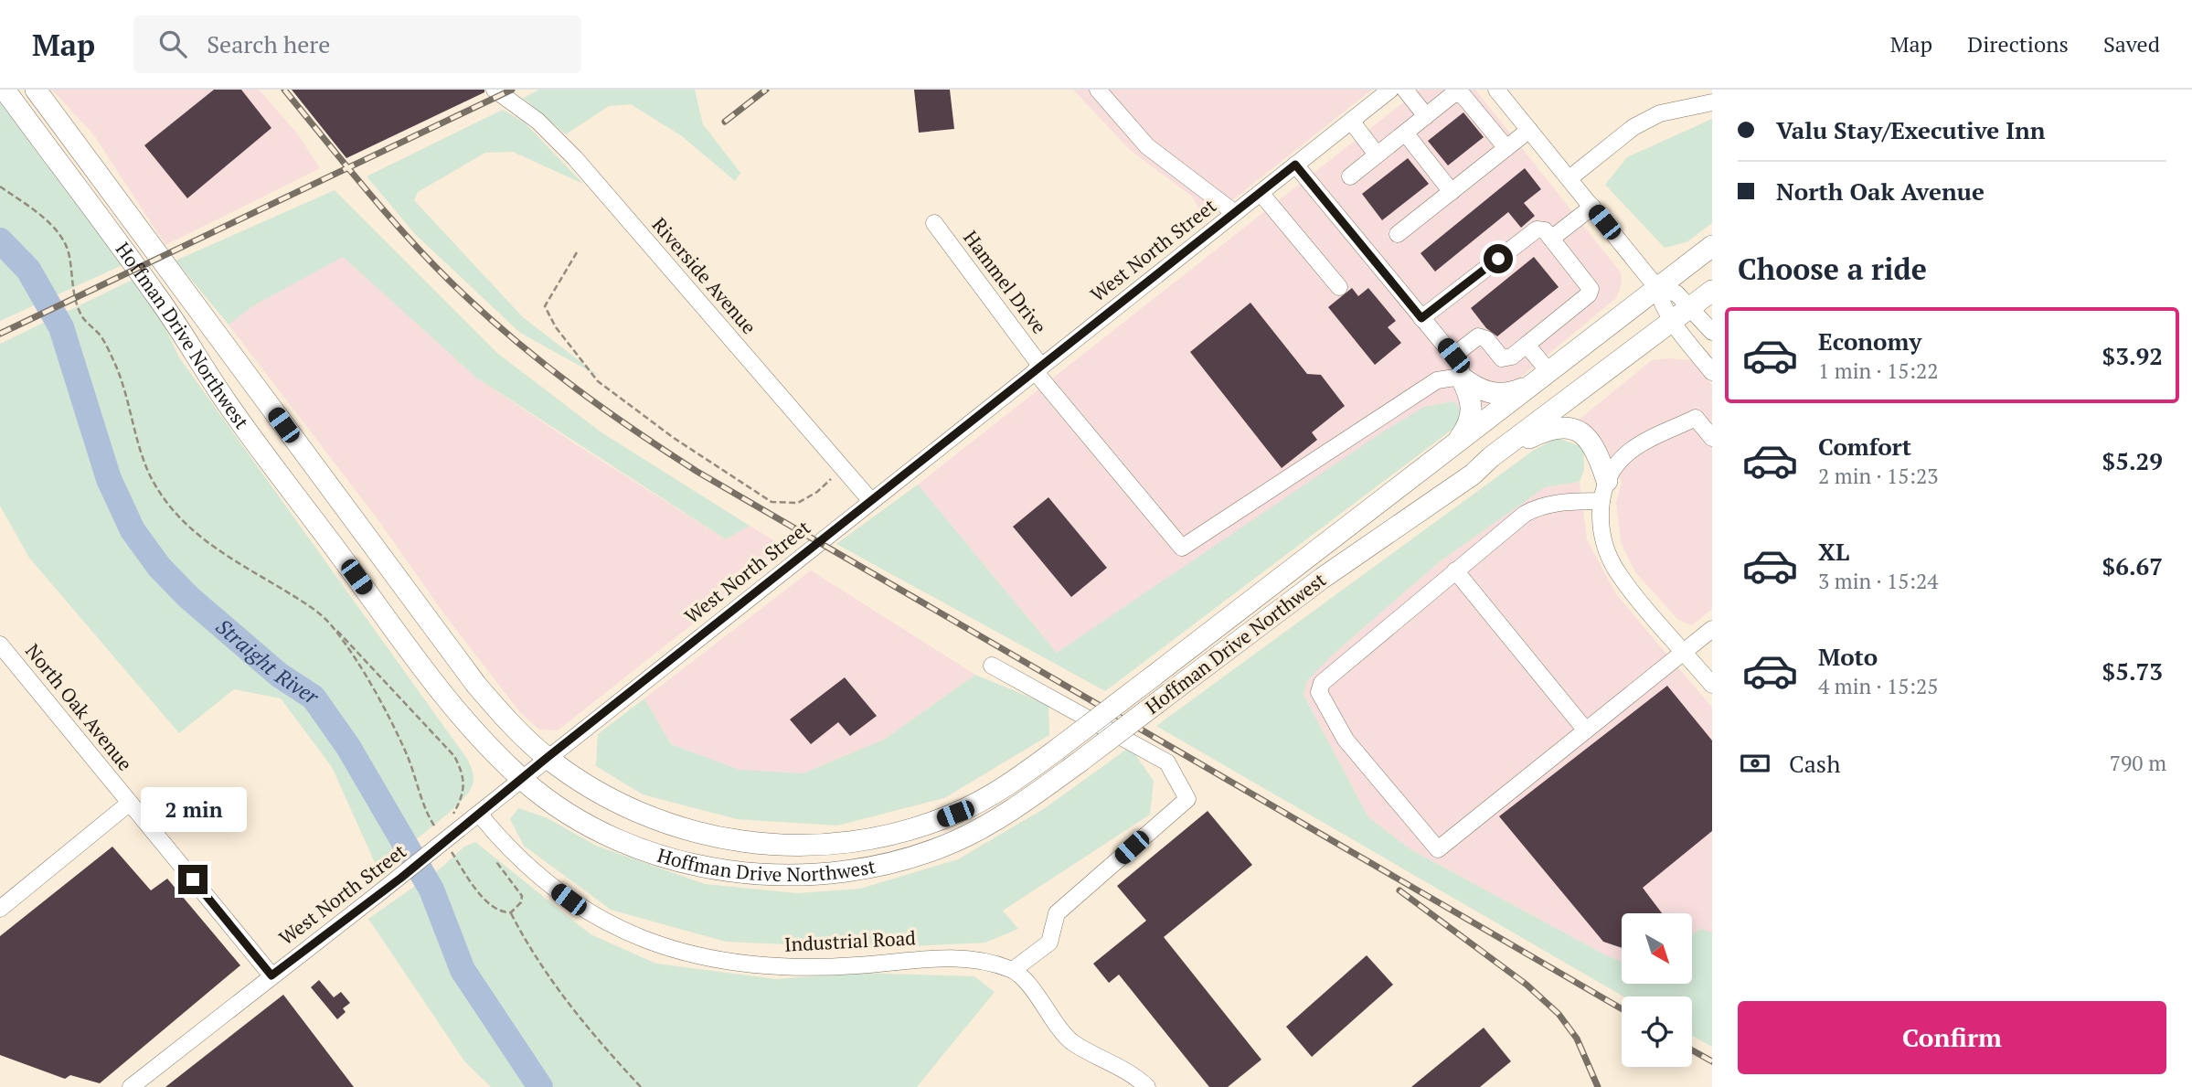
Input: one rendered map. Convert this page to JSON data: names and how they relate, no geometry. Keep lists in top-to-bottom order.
{
  "streets": {
    "main road": ["Hoffman Drive Northwest"],
    "street": [
      "West North Street",
      "Riverside Avenue",
      "Hammel Drive",
      "North Oak Avenue",
      "Industrial Road"
    ]
  },
  "crossings": [
    ["West North Street", "Riverside Avenue"],
    ["West North Street", "Hammel Drive"],
    ["West North Street", "Hoffman Drive Northwest"],
    ["West North Street", "North Oak Avenue"],
    ["West North Street", "Industrial Road"]
  ],
  "water": ["Straight River"],
  "north": "bottom right",
  "page": {
    "header": "Map",
    "search": "Search here",
    "nav": ["Map", "Directions", "Saved"],
    "banner": ["Valu Stay/Executive Inn", "North Oak Avenue"],
    "heading": "Choose a ride",
    "list": [
      {
        "name": "Economy",
        "note": "1 min · 15:22",
        "value": "$3.92"
      },
      {
        "name": "Comfort",
        "note": "2 min · 15:23",
        "value": "$5.29"
      },
      {
        "name": "XL",
        "note": "3 min · 15:24",
        "value": "$6.67"
      },
      {
        "name": "Moto",
        "note": "4 min · 15:25",
        "value": "$5.73"
      }
    ],
    "pay": ["Cash", "790 m"],
    "bubble": "2 min",
    "buttons": "Confirm"
  }
}
